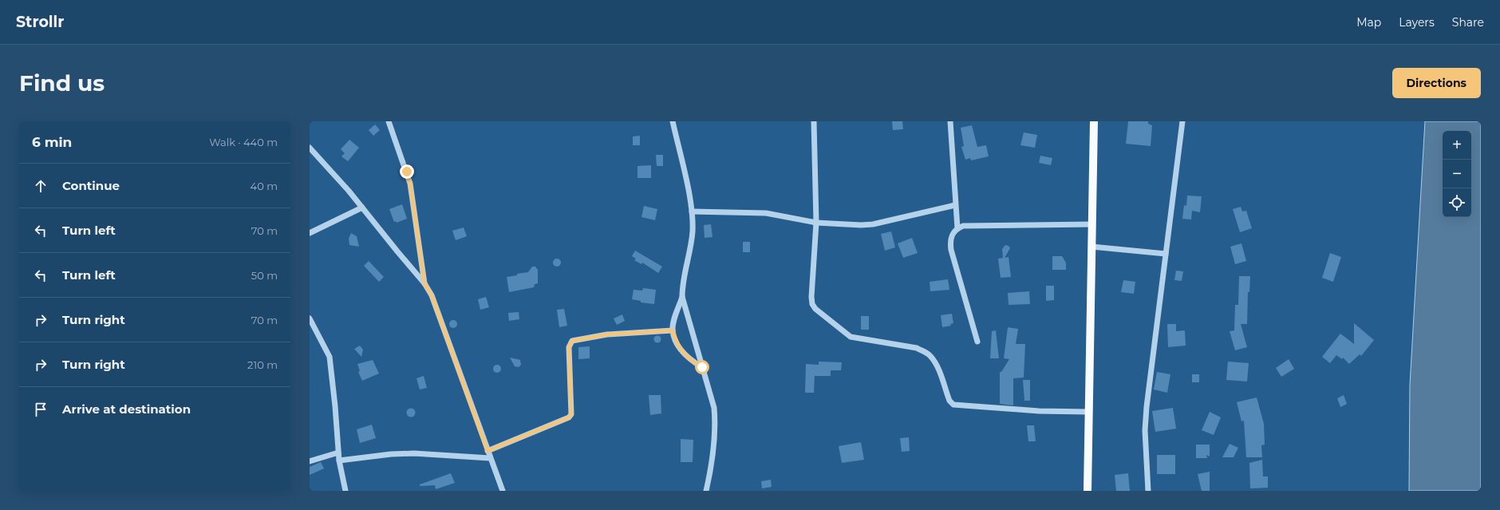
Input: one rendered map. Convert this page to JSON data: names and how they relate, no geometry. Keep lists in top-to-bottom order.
{
  "page": {
    "header": "Strollr",
    "nav": ["Map", "Layers", "Share"],
    "buttons": "Directions",
    "title": "Find us",
    "heading": ["6 min", "Walk · 440 m"],
    "map_buttons": ["+", "−"],
    "list": [
      ["Continue", "40 m"],
      ["Turn left", "70 m"],
      ["Turn left", "50 m"],
      ["Turn right", "70 m"],
      ["Turn right", "210 m"],
      "Arrive at destination"
    ]
  }
}
